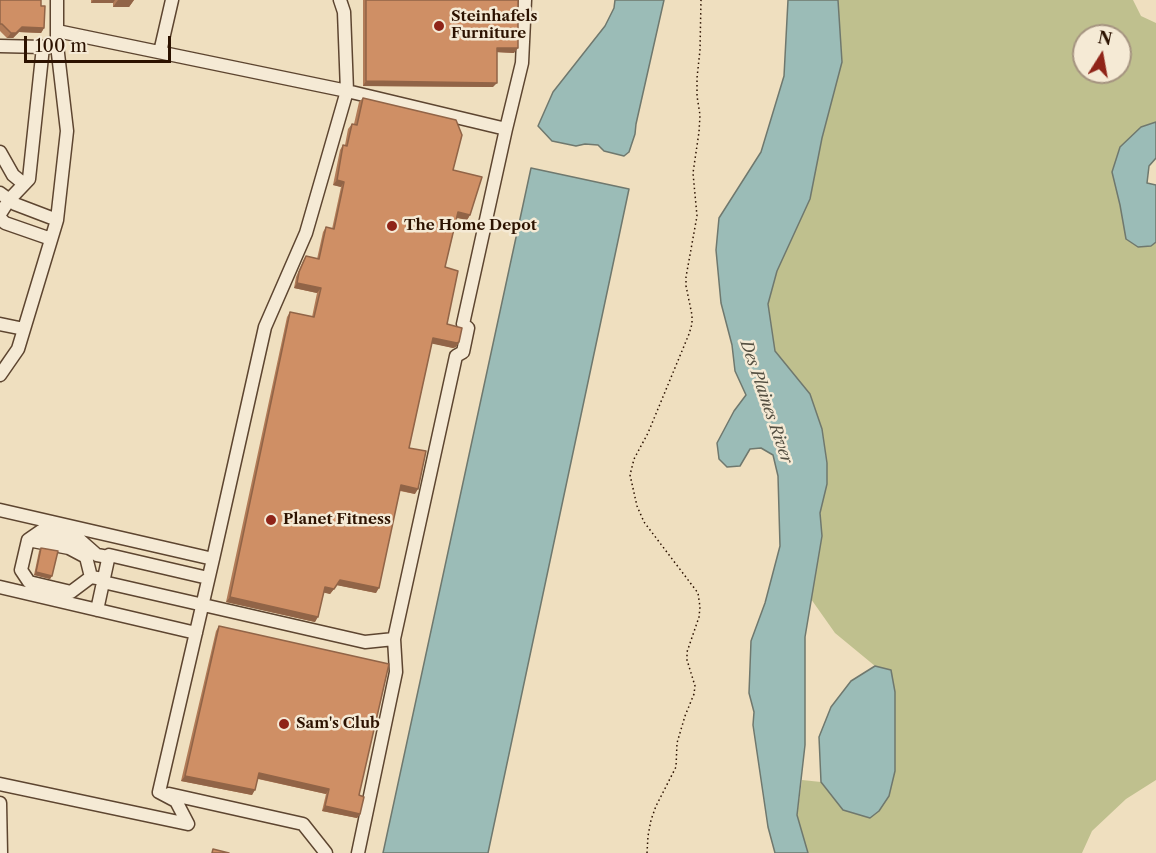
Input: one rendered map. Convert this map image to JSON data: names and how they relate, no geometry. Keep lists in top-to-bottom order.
{
  "water": ["Des Plaines River"],
  "places": [
    "Steinhafels Furniture",
    "The Home Depot",
    "Planet Fitness",
    "Sam's Club"
  ],
  "scale_bar": "100 m",
  "north": "top"
}
